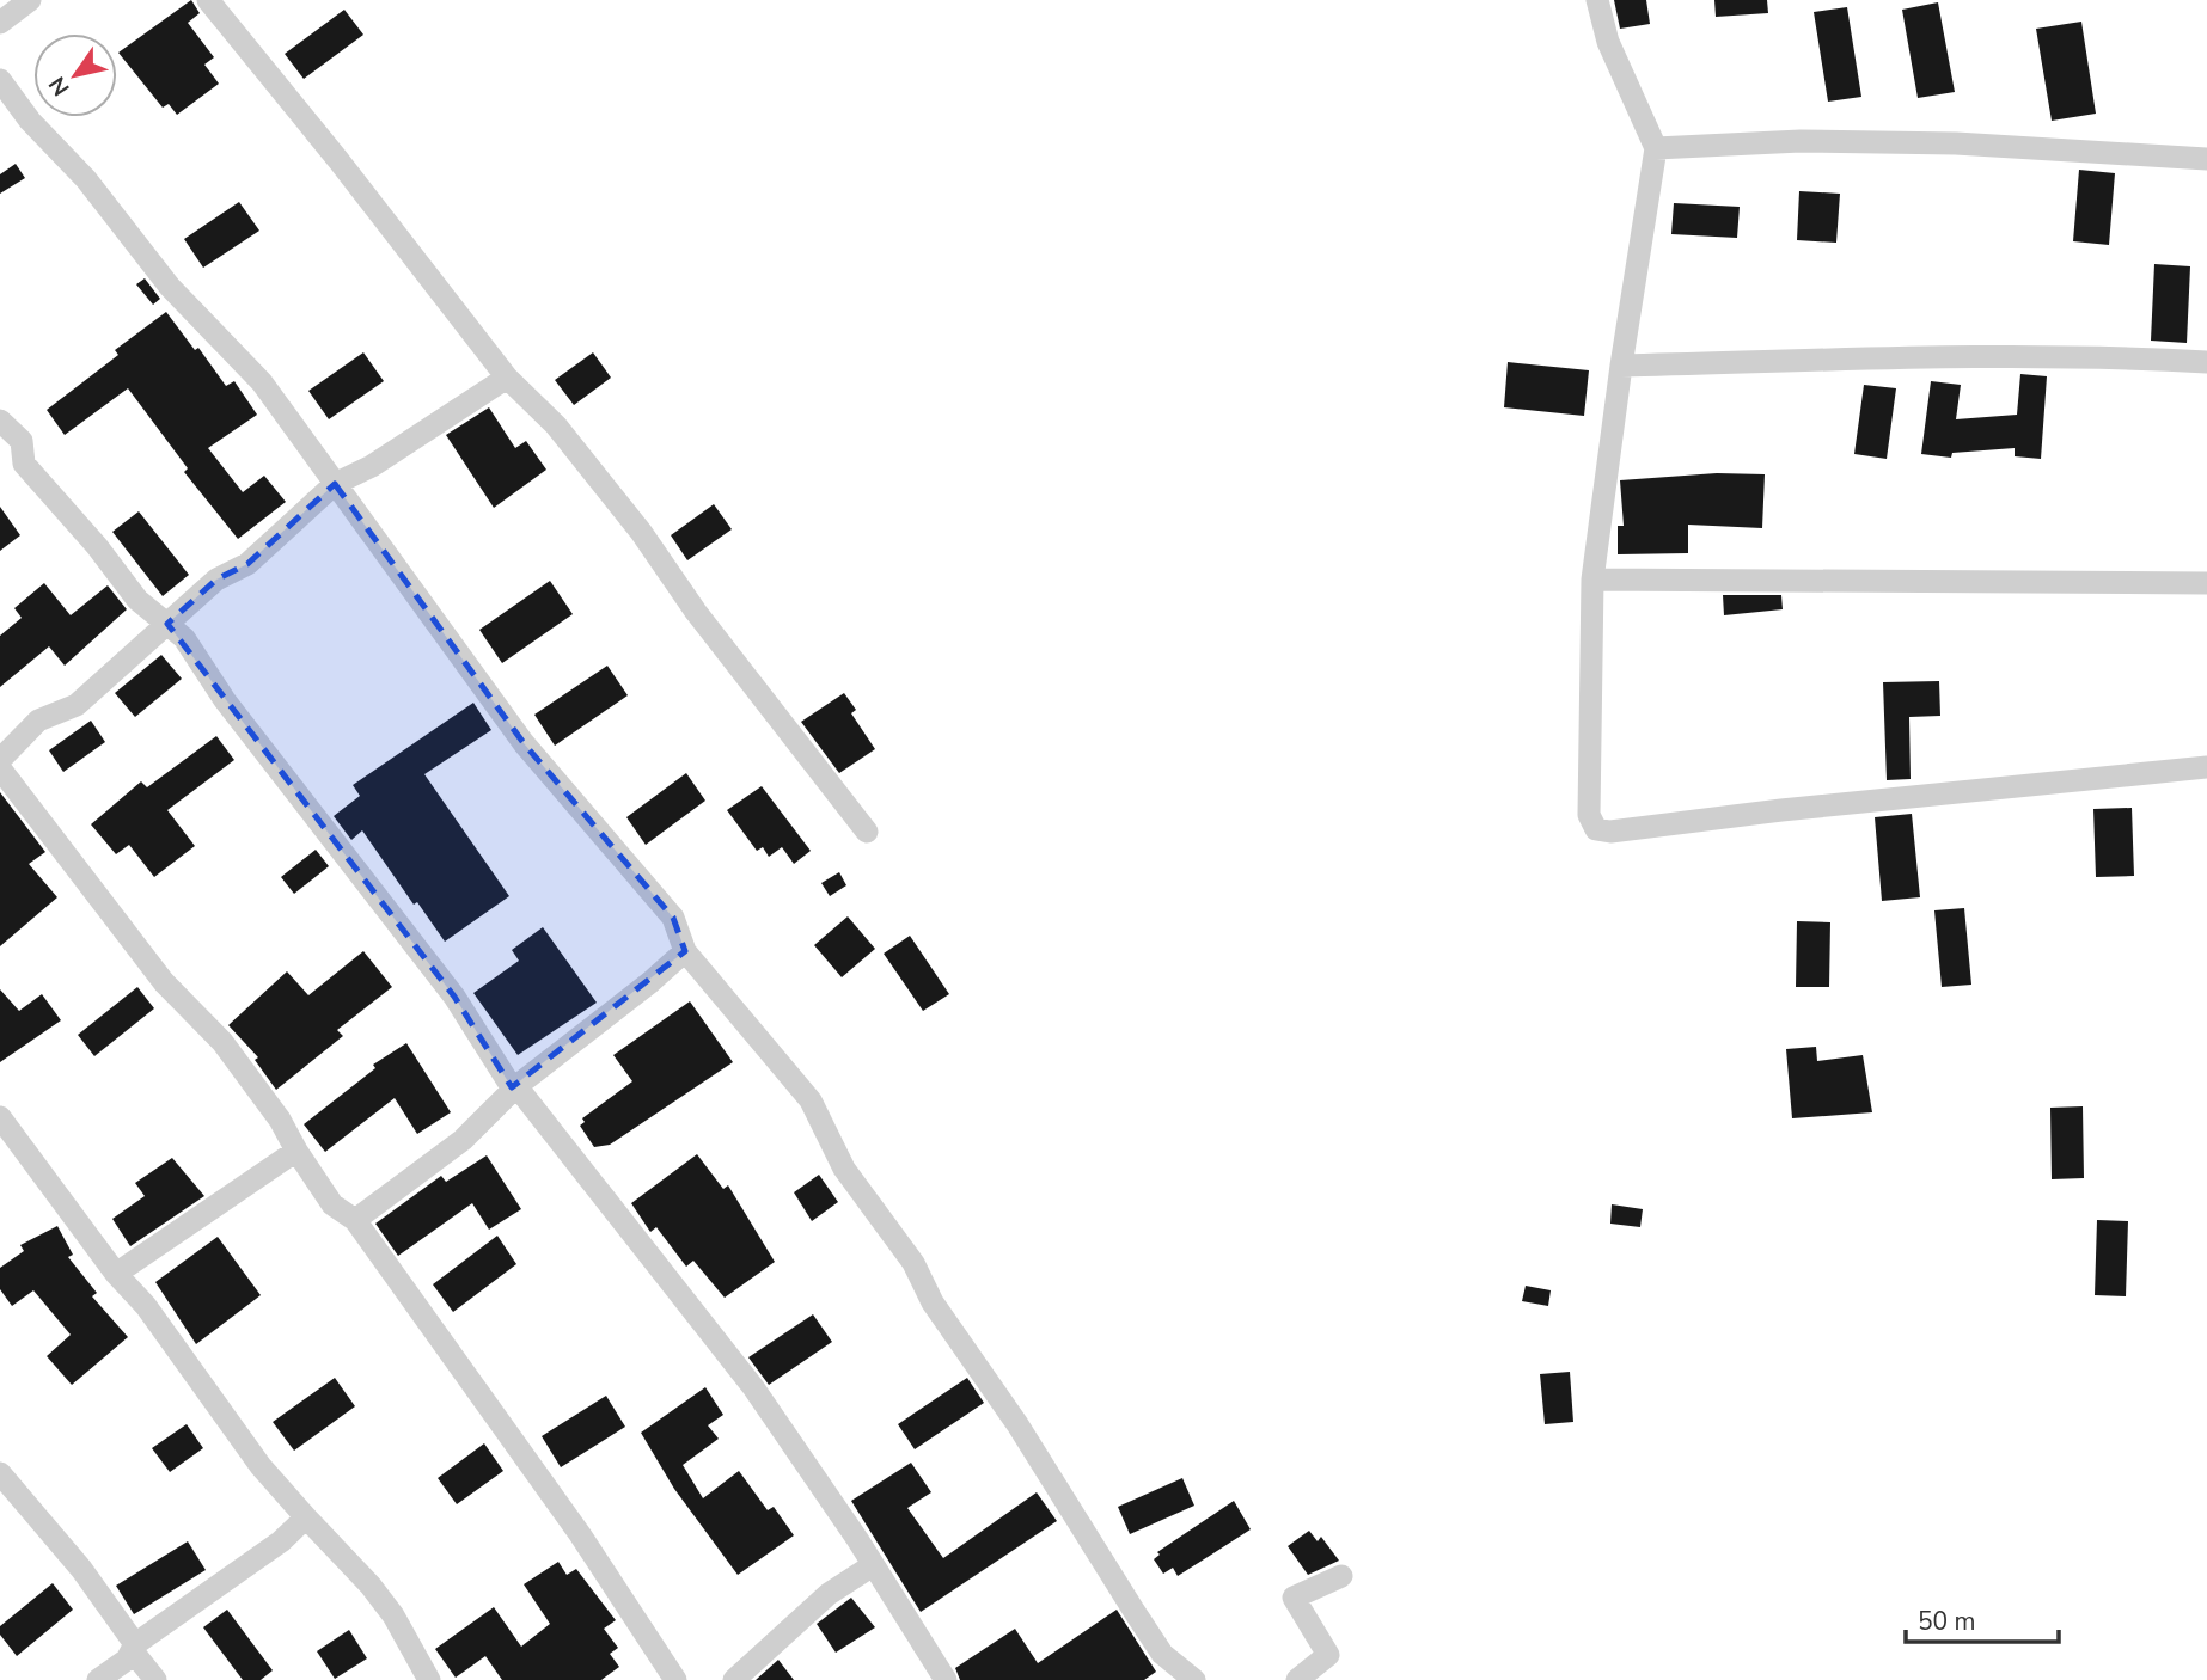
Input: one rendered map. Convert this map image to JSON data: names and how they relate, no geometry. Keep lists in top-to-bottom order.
{
  "scale_bar": "50 m",
  "north": "bottom left"
}
